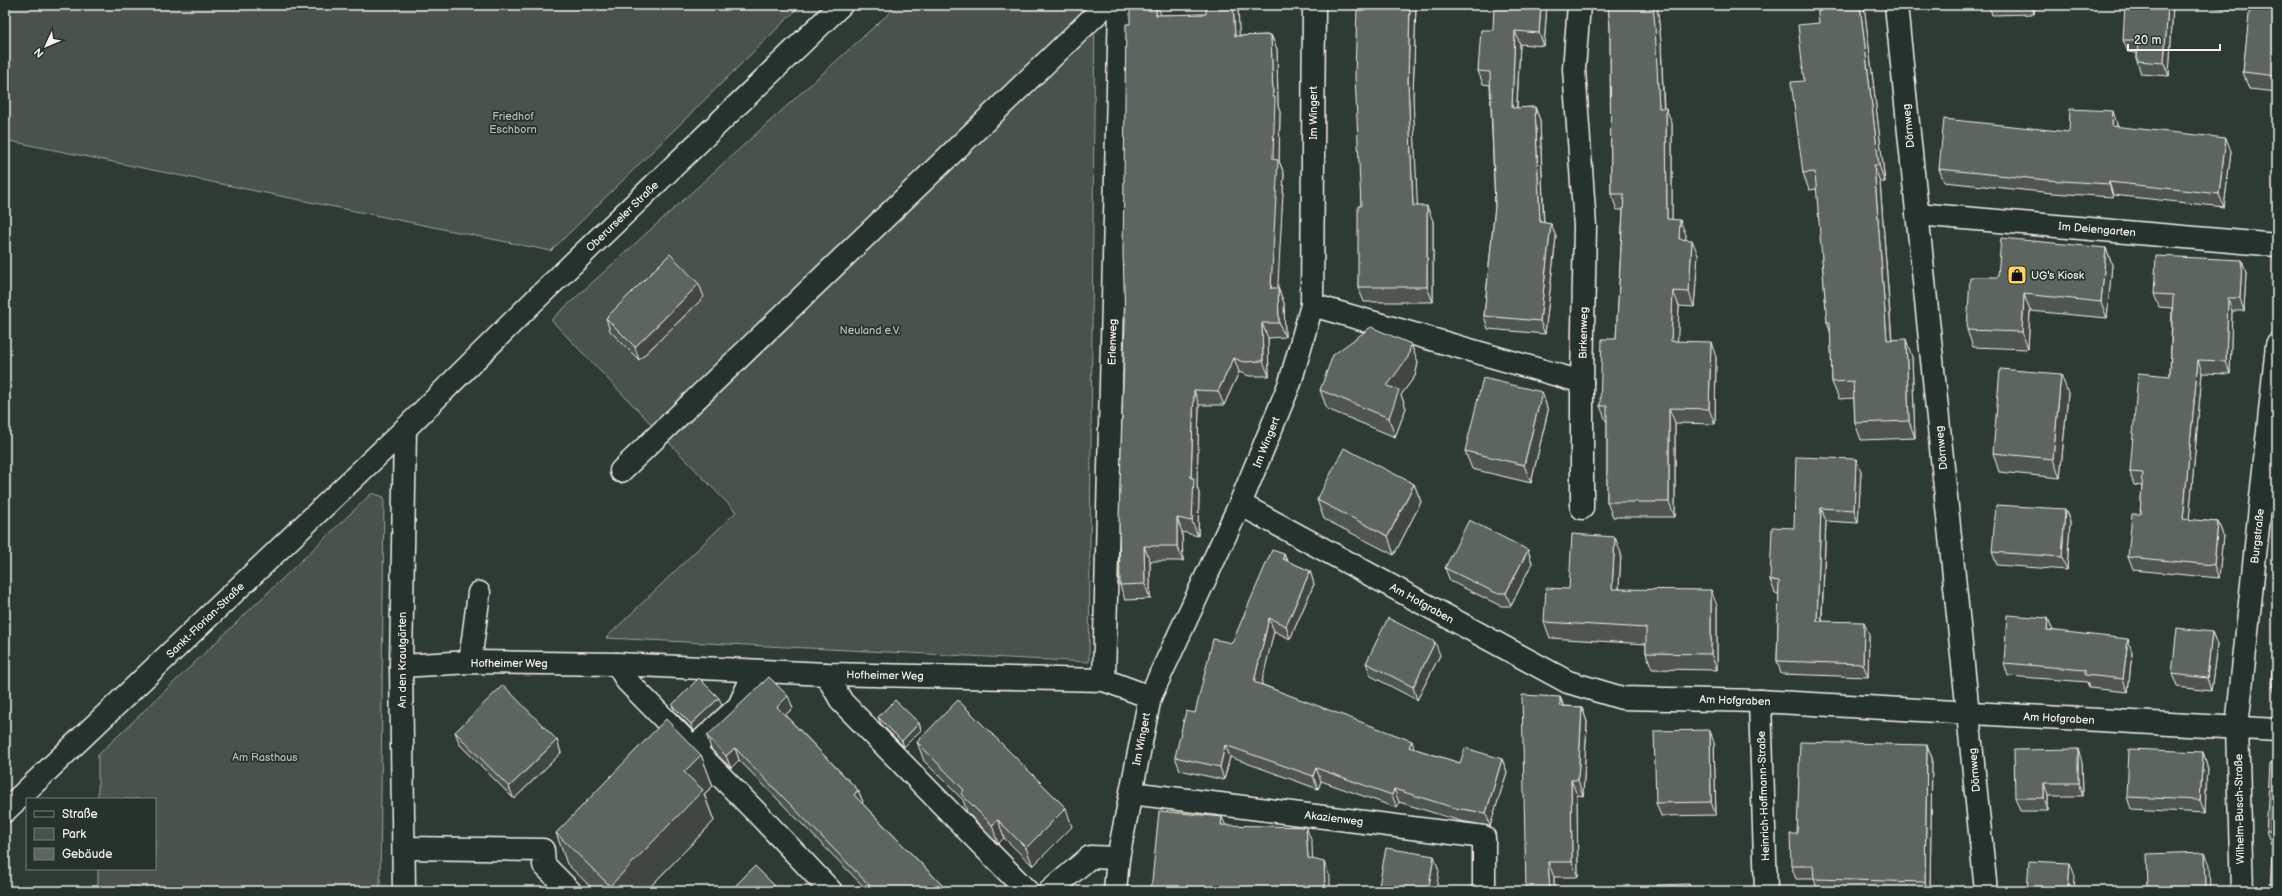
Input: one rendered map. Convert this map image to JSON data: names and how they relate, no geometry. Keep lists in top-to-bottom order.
{
  "streets": {
    "street": [
      "Im Wingert",
      "Dörnweg",
      "Oberurseler Straße",
      "Im Deiengarten",
      "Birkenweg",
      "Erlenweg",
      "Burgstraße",
      "Am Hofgraben",
      "Sankt-Florian-Straße",
      "An den Krautgärten",
      "Hofheimer Weg",
      "Heinrich-Hoffmann-Straße",
      "Wilhelm-Busch-Straße",
      "Akazienweg"
    ]
  },
  "crossings": [
    ["Im Wingert", "Am Hofgraben"],
    ["Im Wingert", "Hofheimer Weg"],
    ["Im Wingert", "Akazienweg"],
    ["Dörnweg", "Im Deiengarten"],
    ["Dörnweg", "Am Hofgraben"],
    ["Oberurseler Straße", "Sankt-Florian-Straße"],
    ["Oberurseler Straße", "An den Krautgärten"],
    ["Erlenweg", "Hofheimer Weg"],
    ["Burgstraße", "Am Hofgraben"],
    ["Burgstraße", "Wilhelm-Busch-Straße"],
    ["Am Hofgraben", "Heinrich-Hoffmann-Straße"],
    ["Am Hofgraben", "Wilhelm-Busch-Straße"],
    ["Sankt-Florian-Straße", "An den Krautgärten"],
    ["An den Krautgärten", "Hofheimer Weg"]
  ],
  "parks": ["Friedhof Eschborn", "Neuland e.V.", "Am Rasthaus"],
  "places": {
    "shop": ["UG's Kiosk"]
  },
  "legend": ["Straße", "Park", "Gebäude"],
  "scale_bar": "20 m",
  "north": "bottom left"
}
